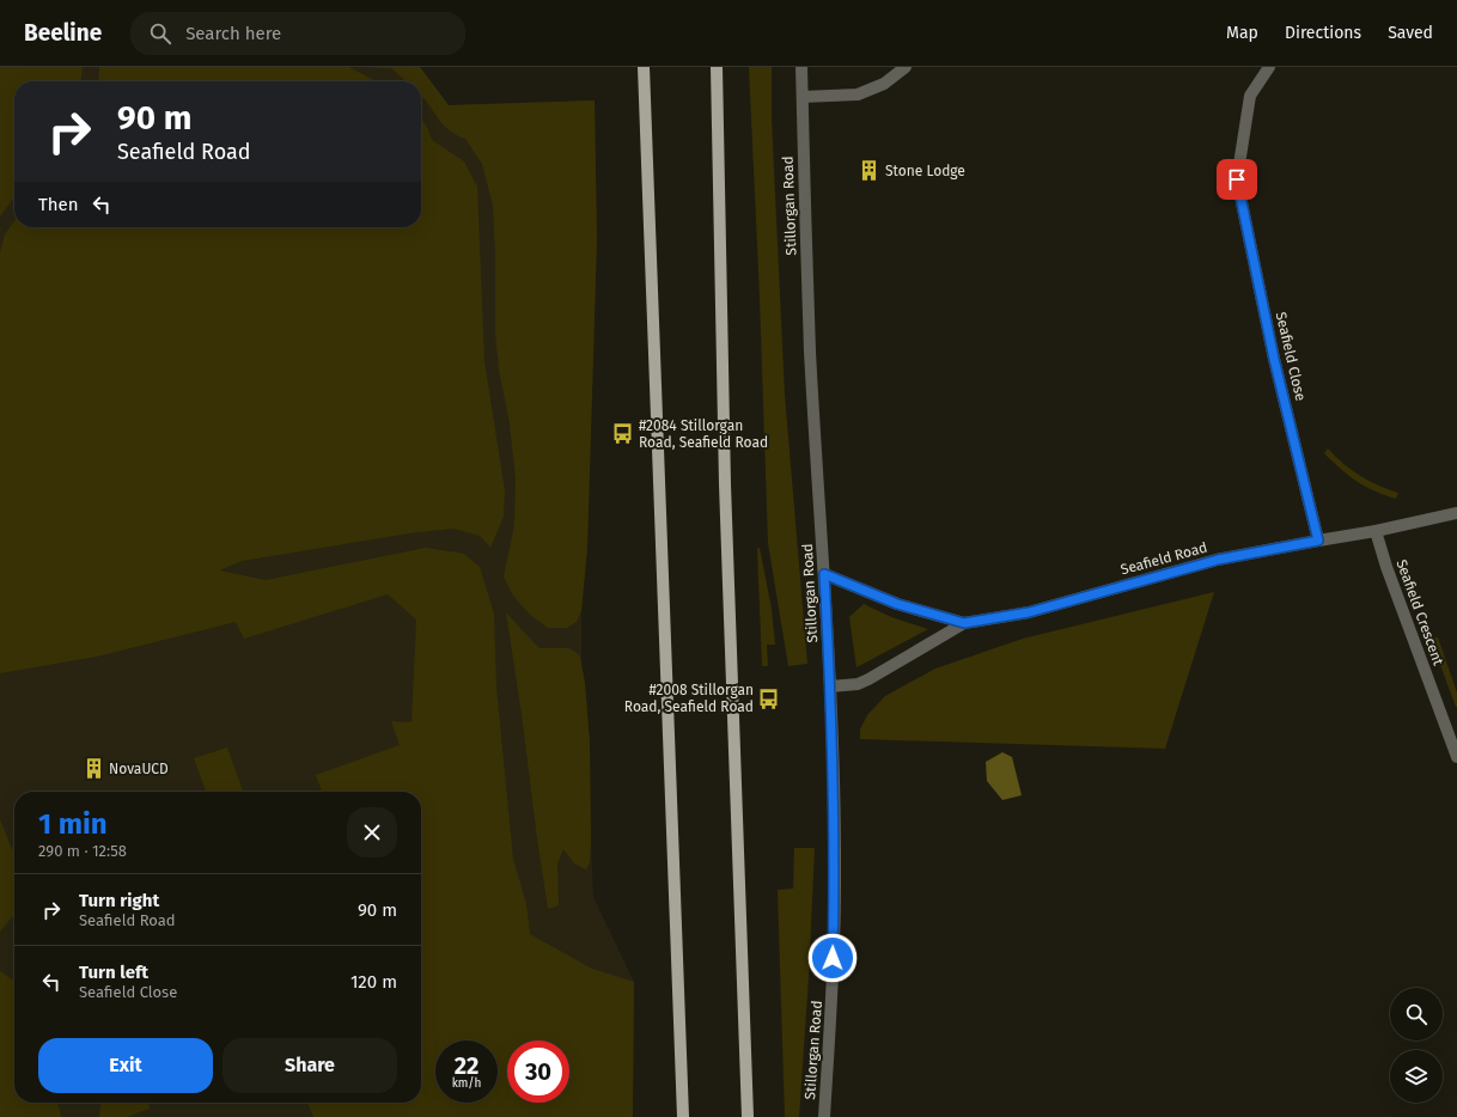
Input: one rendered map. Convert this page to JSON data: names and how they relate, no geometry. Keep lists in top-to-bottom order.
{
  "streets": {
    "street": [
      "Stillorgan Road",
      "Seafield Close",
      "Seafield Road",
      "Seafield Crescent"
    ]
  },
  "crossings": [
    ["Stillorgan Road", "Seafield Road"],
    ["Seafield Close", "Seafield Road"],
    ["Seafield Road", "Seafield Crescent"]
  ],
  "places": {
    "building": ["Stone Lodge", "NovaUCD"],
    "bus stop": ["#2084 Stillorgan Road, Seafield Road", "#2008 Stillorgan Road, Seafield Road"]
  },
  "page": {
    "header": "Beeline",
    "search": "Search here",
    "nav": ["Map", "Directions", "Saved"],
    "turn": ["90 m", "Seafield Road"],
    "then": "Then",
    "heading": ["1 min", "290 m · 12:58"],
    "list": [
      {
        "name": "Turn right",
        "note": "Seafield Road",
        "value": "90 m"
      },
      {
        "name": "Turn left",
        "note": "Seafield Close",
        "value": "120 m"
      }
    ],
    "buttons": ["Exit", "Share"],
    "speed": "22 km/h",
    "limit": "30"
  }
}
